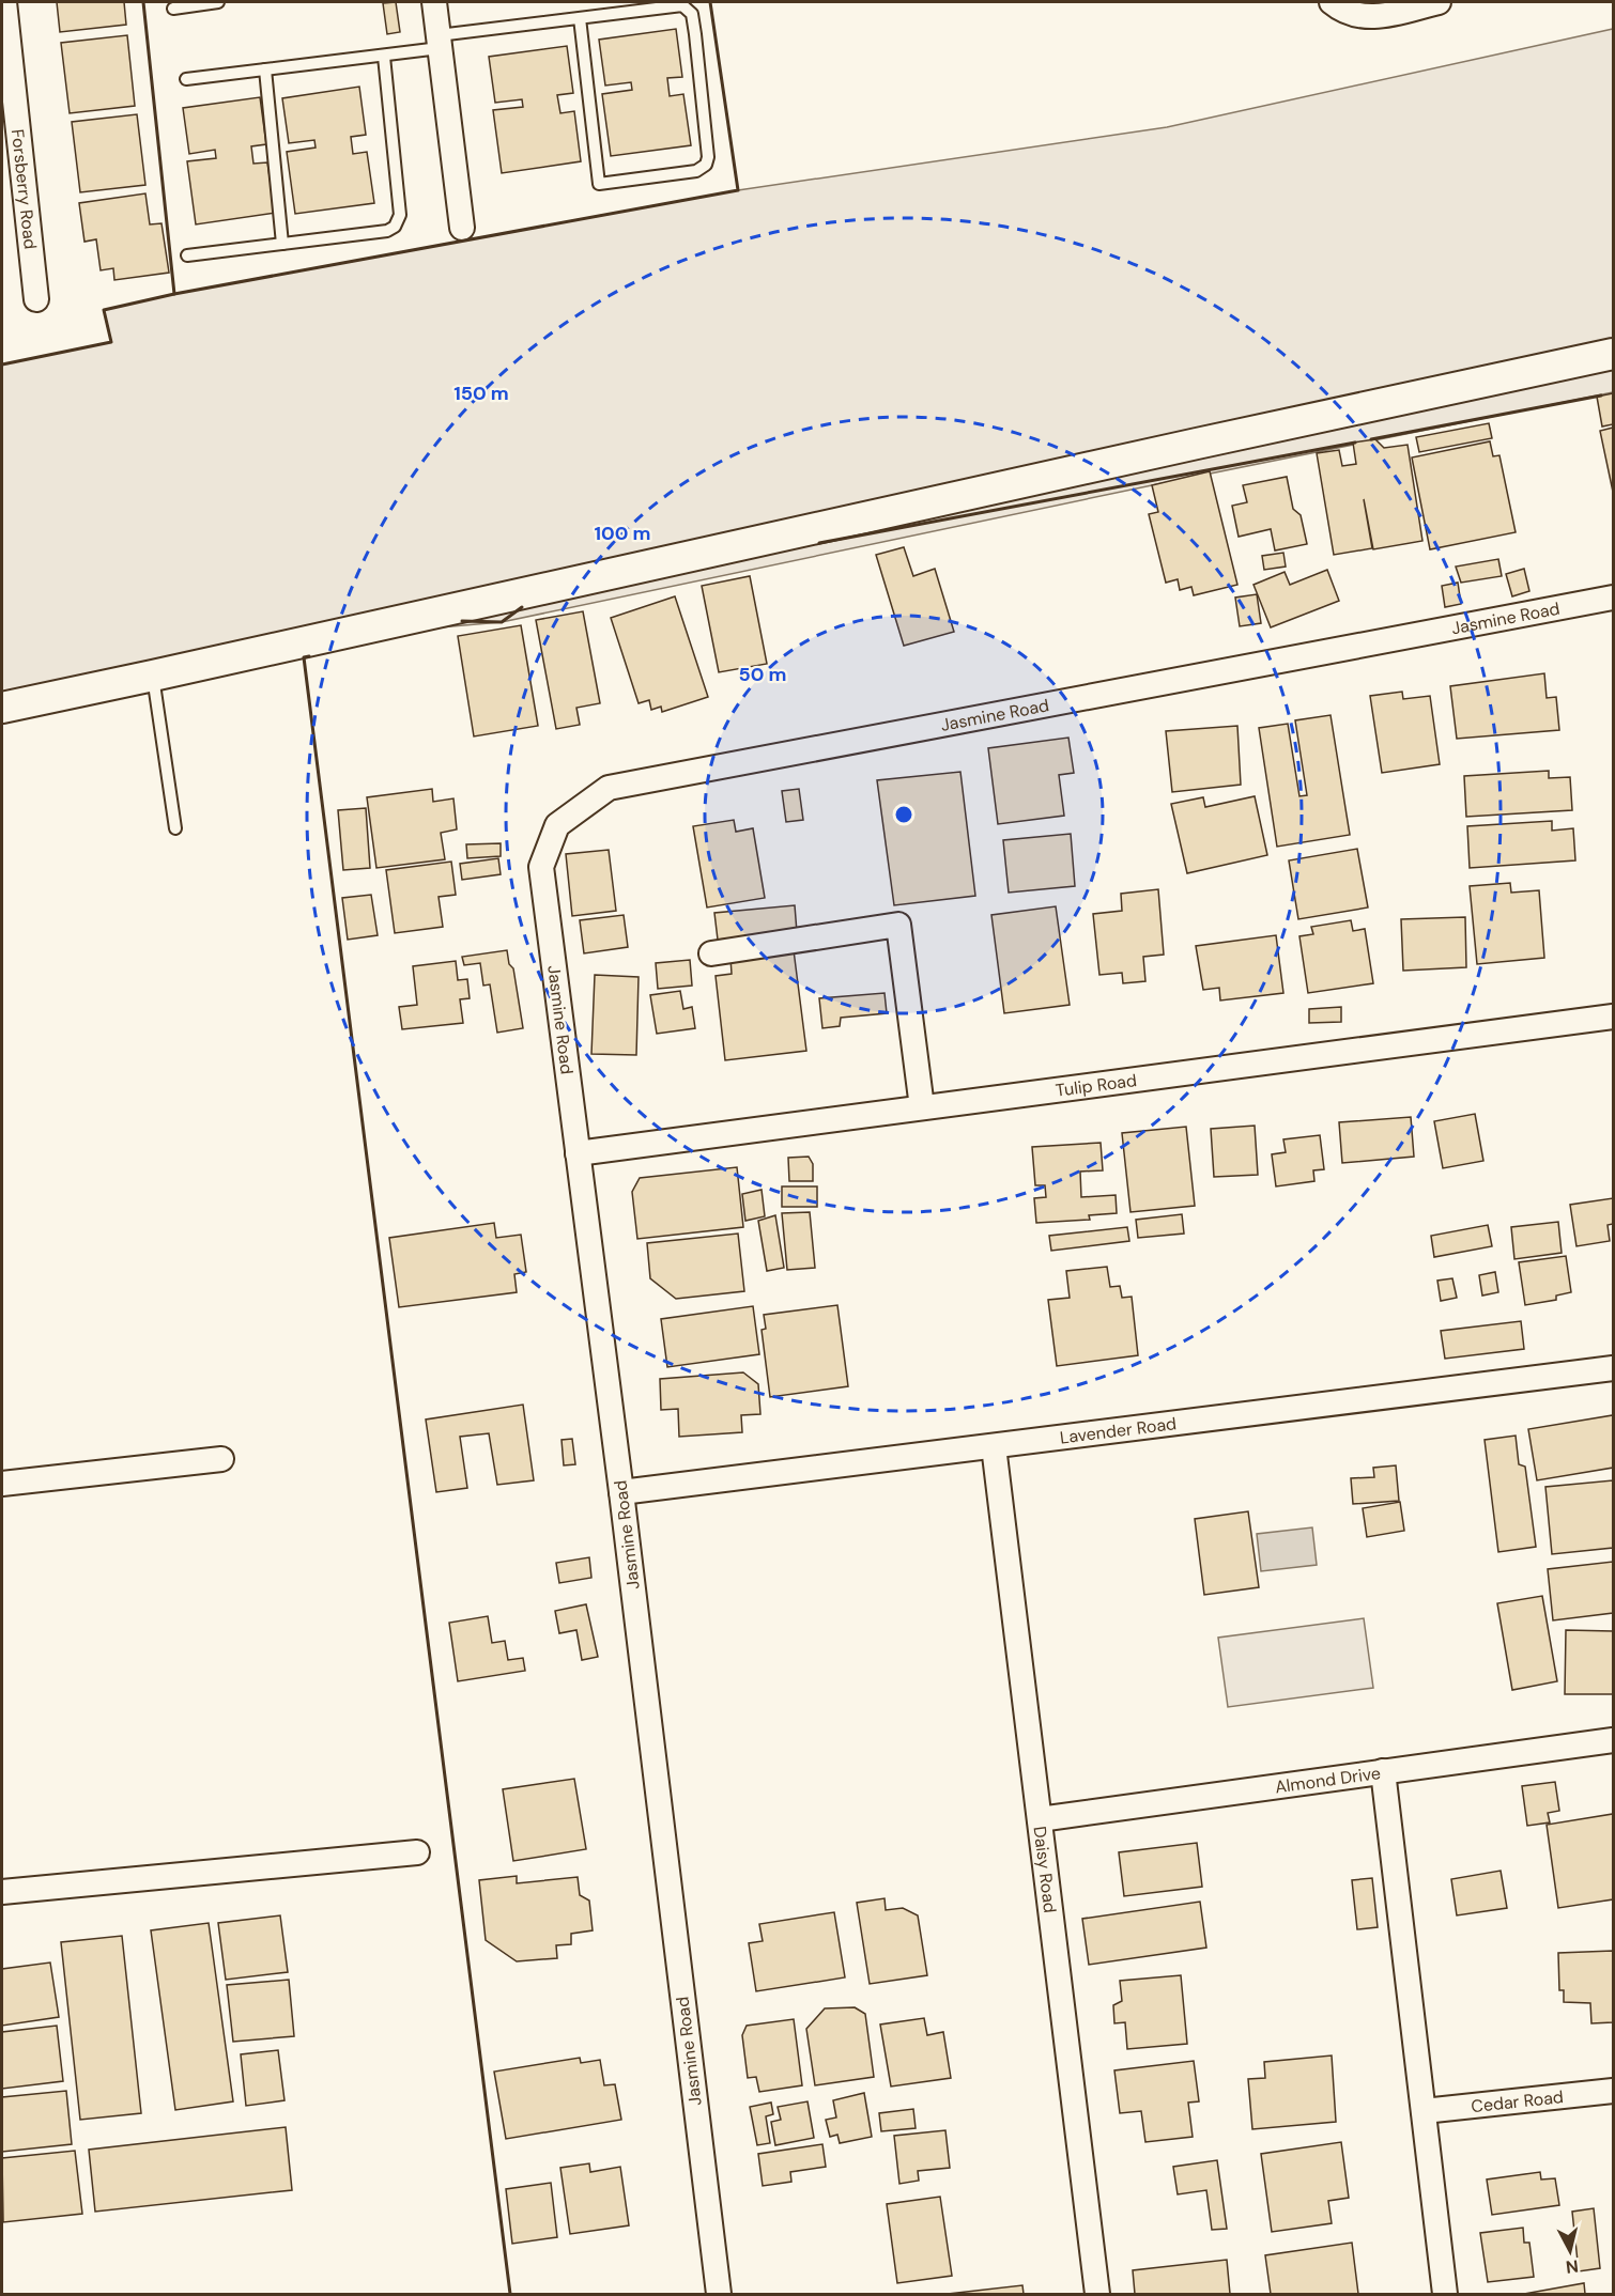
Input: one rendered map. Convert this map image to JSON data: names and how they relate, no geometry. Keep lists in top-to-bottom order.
{
  "streets": {
    "street": [
      "Forsberry Road",
      "Jasmine Road",
      "Tulip Road",
      "Lavender Road",
      "Almond Drive",
      "Daisy Road",
      "Cedar Road"
    ]
  },
  "crossings": [
    ["Jasmine Road", "Tulip Road"],
    ["Jasmine Road", "Lavender Road"],
    ["Lavender Road", "Daisy Road"],
    ["Almond Drive", "Daisy Road"]
  ],
  "north": "bottom",
  "rings": ["150 m", "100 m", "50 m"]
}
